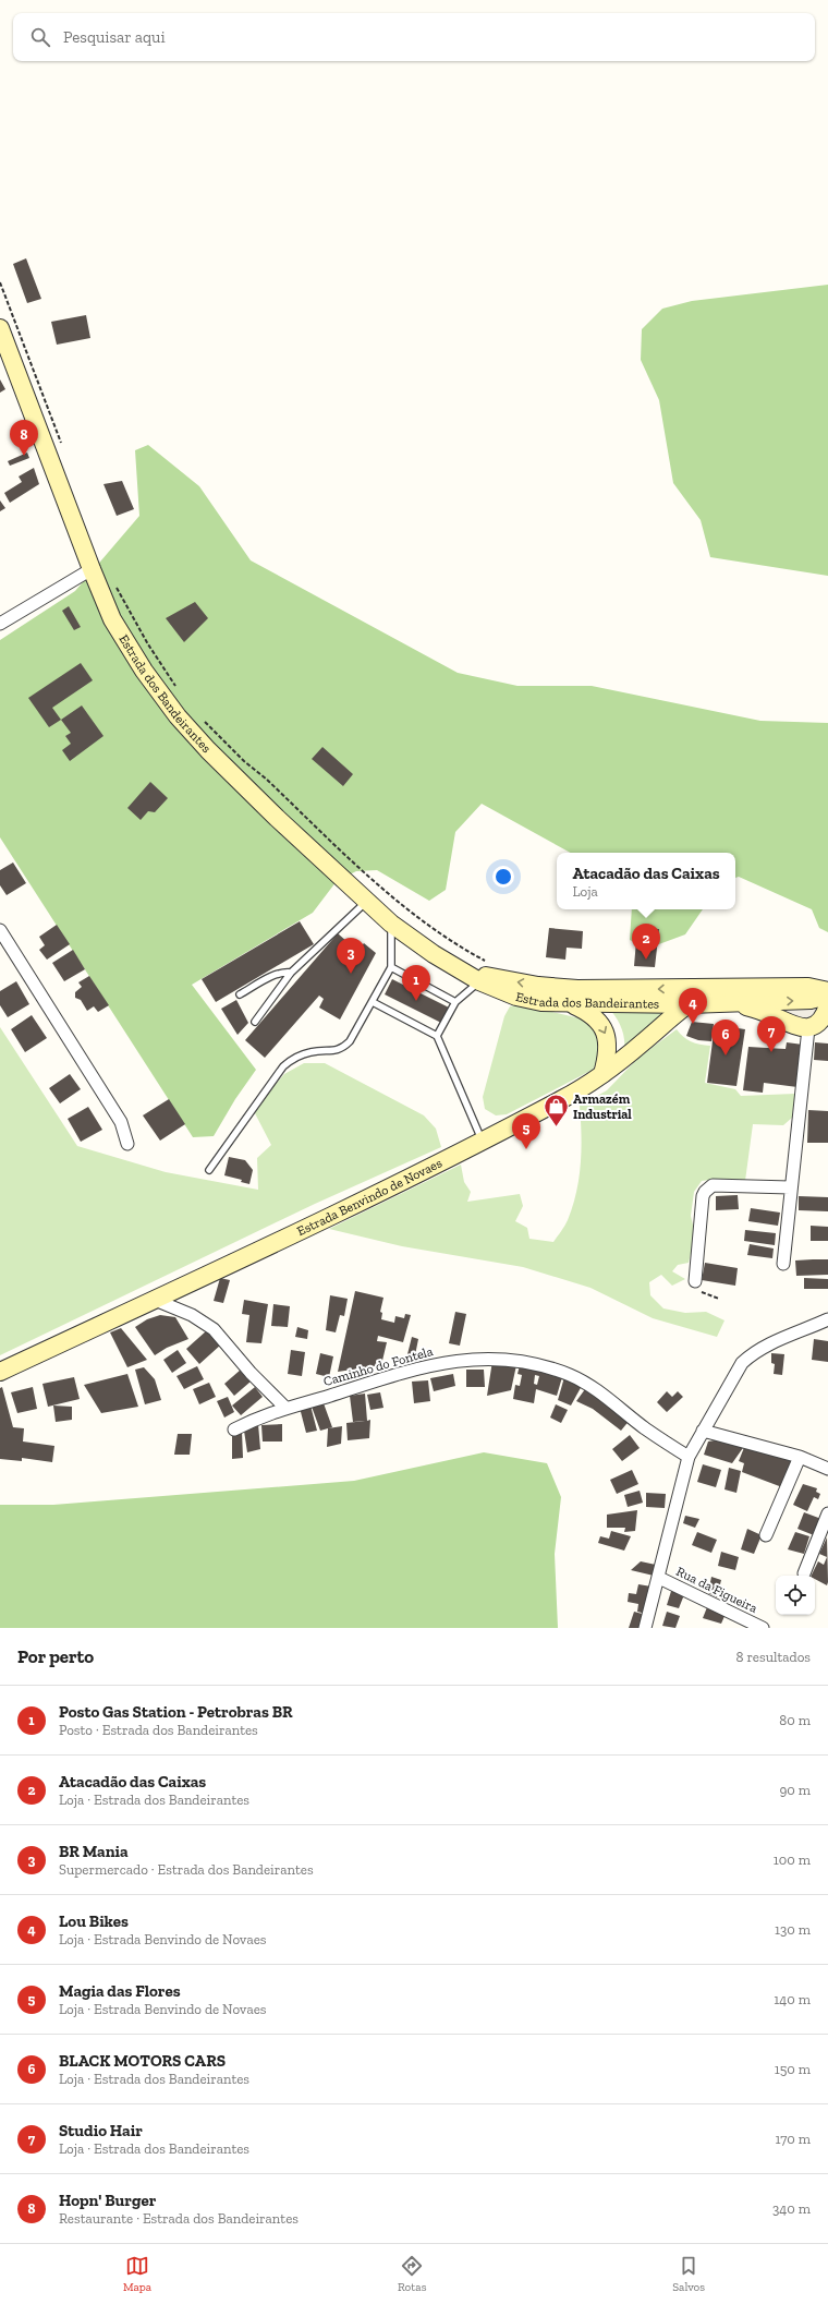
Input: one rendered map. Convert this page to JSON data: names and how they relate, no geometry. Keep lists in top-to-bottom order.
{
  "streets": {
    "main road": ["Estrada dos Bandeirantes", "Estrada Benvindo de Novaes"],
    "street": ["Caminho do Fontela", "Rua da Figueira"]
  },
  "crossings": [
    ["Estrada dos Bandeirantes", "Estrada Benvindo de Novaes"]
  ],
  "places": {
    "shop": ["Armazém Industrial"]
  },
  "page": {
    "search": "Pesquisar aqui",
    "pins": [
      "8",
      "2",
      "3",
      "1",
      "4",
      "7",
      "6",
      "5"
    ],
    "popup": ["Atacadão das Caixas", "Loja"],
    "heading": ["Por perto", "8 resultados"],
    "list": [
      {
        "mark": "1",
        "name": "Posto Gas Station - Petrobras BR",
        "note": "Posto · Estrada dos Bandeirantes",
        "value": "80 m"
      },
      {
        "mark": "2",
        "name": "Atacadão das Caixas",
        "note": "Loja · Estrada dos Bandeirantes",
        "value": "90 m"
      },
      {
        "mark": "3",
        "name": "BR Mania",
        "note": "Supermercado · Estrada dos Bandeirantes",
        "value": "100 m"
      },
      {
        "mark": "4",
        "name": "Lou Bikes",
        "note": "Loja · Estrada Benvindo de Novaes",
        "value": "130 m"
      },
      {
        "mark": "5",
        "name": "Magia das Flores",
        "note": "Loja · Estrada Benvindo de Novaes",
        "value": "140 m"
      },
      {
        "mark": "6",
        "name": "BLACK MOTORS CARS",
        "note": "Loja · Estrada dos Bandeirantes",
        "value": "150 m"
      },
      {
        "mark": "7",
        "name": "Studio Hair",
        "note": "Loja · Estrada dos Bandeirantes",
        "value": "170 m"
      },
      {
        "mark": "8",
        "name": "Hopn' Burger",
        "note": "Restaurante · Estrada dos Bandeirantes",
        "value": "340 m"
      }
    ],
    "nav": ["Mapa", "Rotas", "Salvos"]
  }
}
